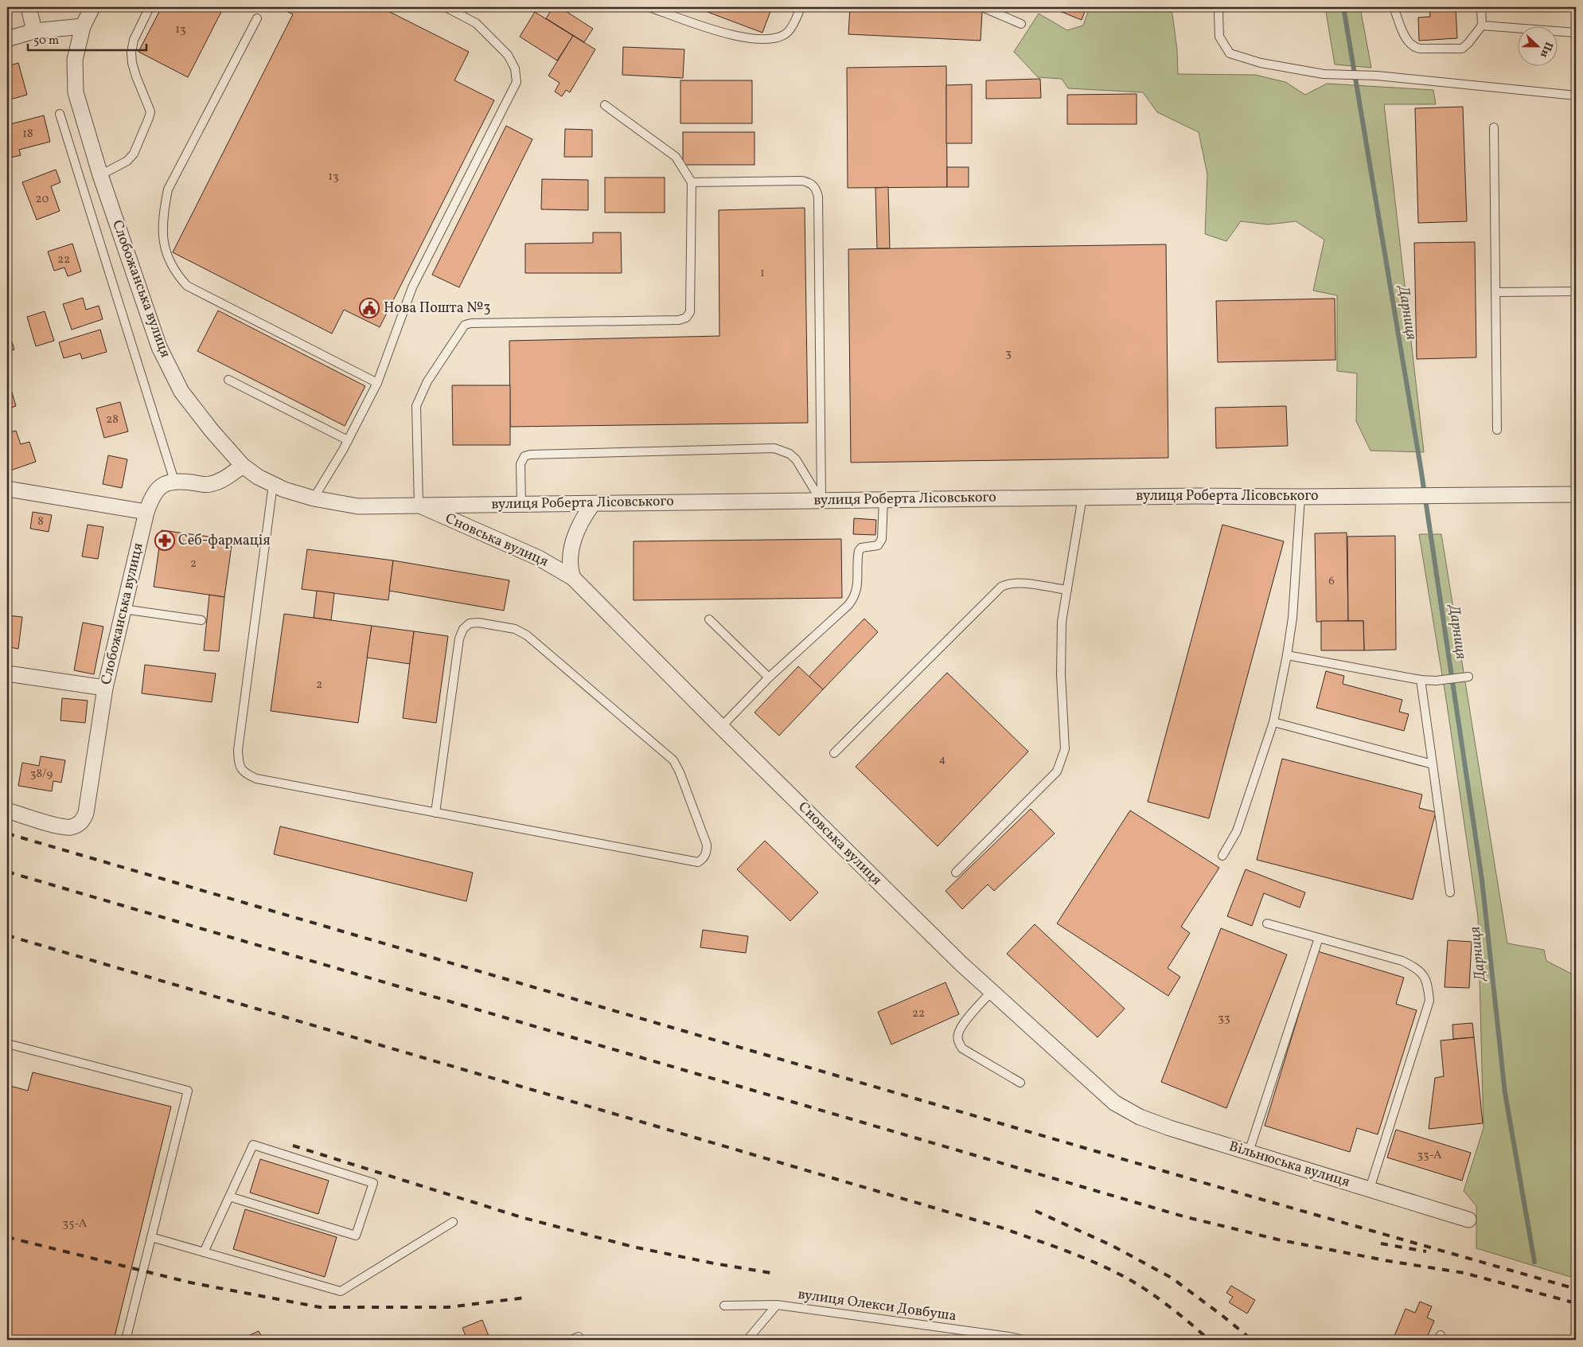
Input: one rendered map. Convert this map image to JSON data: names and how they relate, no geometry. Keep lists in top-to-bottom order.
{
  "streets": {
    "street": [
      "Слобожанська вулиця",
      "вулиця Роберта Лісовського",
      "Сновська вулиця",
      "Вільнюська вулиця"
    ],
    "lane": ["вулиця Олекси Довбуша"]
  },
  "crossings": [
    ["Слобожанська вулиця", "вулиця Роберта Лісовського"],
    ["вулиця Роберта Лісовського", "Сновська вулиця"],
    ["Сновська вулиця", "Вільнюська вулиця"]
  ],
  "water": ["Дарниця"],
  "places": {
    "public building": ["Нова Пошта №3"],
    "pharmacy": ["Себ-фармація"]
  },
  "house_numbers": [
    "13",
    "18",
    "13",
    "20",
    "22",
    "1",
    "3",
    "28",
    "8",
    "2",
    "6",
    "2",
    "4",
    "38/9",
    "22",
    "33",
    "33-А",
    "35-А"
  ],
  "scale_bar": "50 m",
  "north": "right"
}
